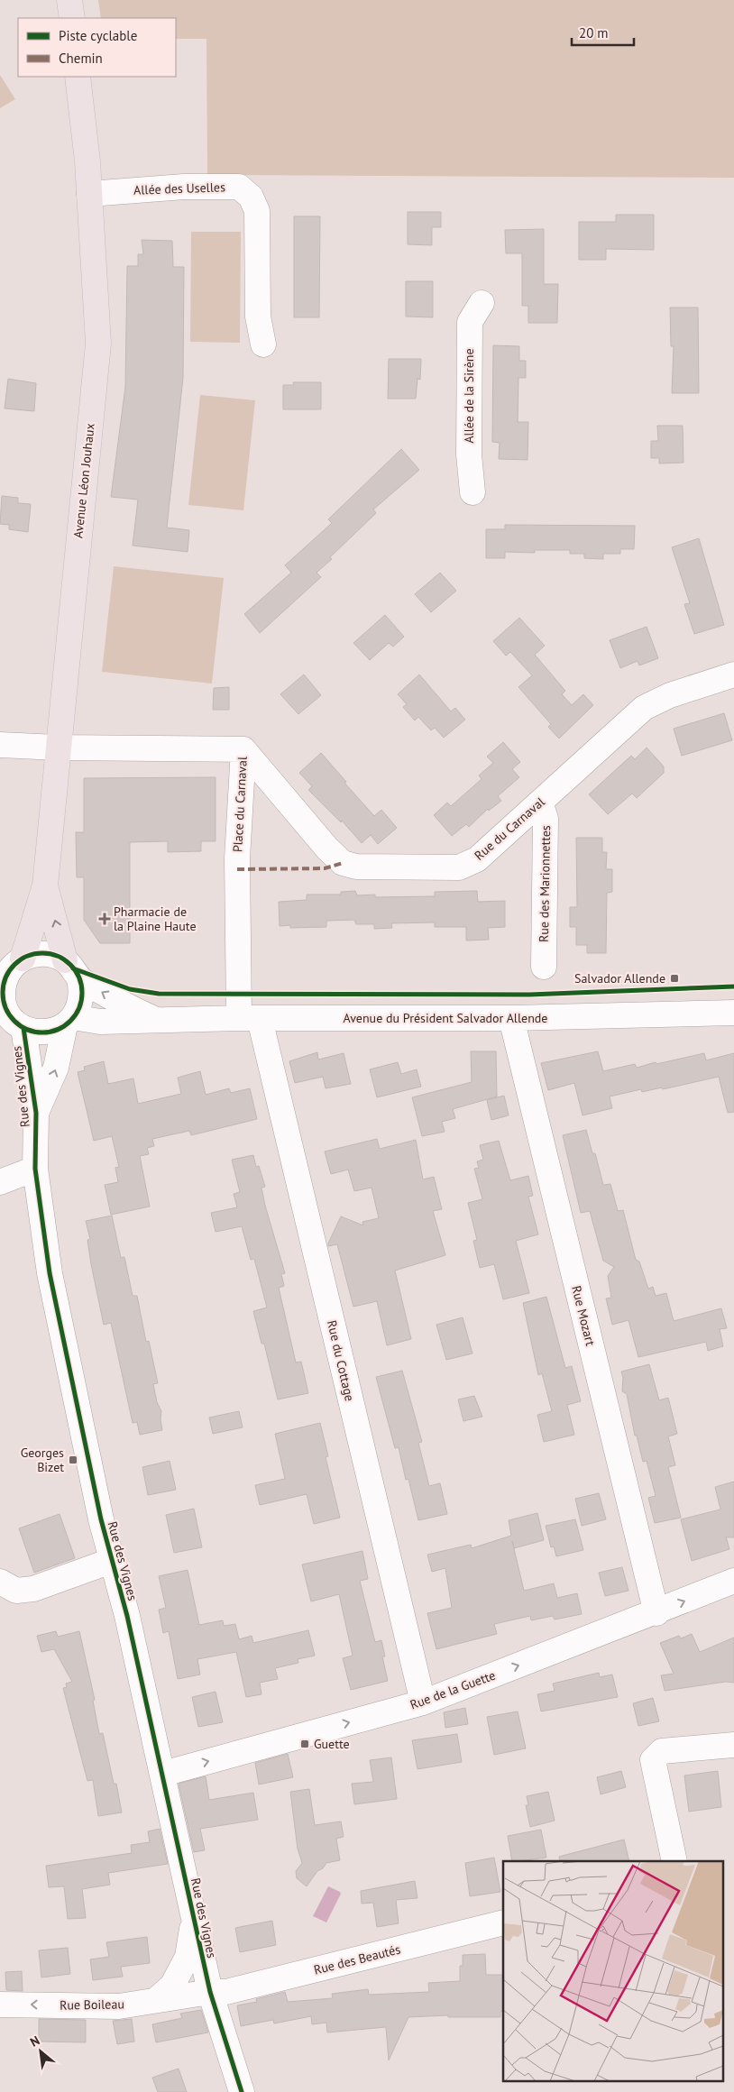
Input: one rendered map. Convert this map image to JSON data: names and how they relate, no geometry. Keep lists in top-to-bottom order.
{
  "streets": {
    "main road": ["Avenue Léon Jouhaux"],
    "street": [
      "Allée des Uselles",
      "Allée de la Sirène",
      "Place du Carnaval",
      "Rue du Carnaval",
      "Rue des Marionnettes",
      "Avenue du Président Salvador Allende",
      "Rue des Vignes",
      "Rue Mozart",
      "Rue du Cottage",
      "Rue de la Guette",
      "Rue des Beautés",
      "Rue Boileau"
    ]
  },
  "crossings": [
    ["Allée des Uselles", "Avenue Léon Jouhaux"],
    ["Avenue Léon Jouhaux", "Place du Carnaval"],
    ["Avenue Léon Jouhaux", "Avenue du Président Salvador Allende"],
    ["Avenue Léon Jouhaux", "Rue des Vignes"],
    ["Place du Carnaval", "Rue du Carnaval"],
    ["Place du Carnaval", "Avenue du Président Salvador Allende"],
    ["Place du Carnaval", "Rue du Cottage"],
    ["Rue du Carnaval", "Rue des Marionnettes"],
    ["Avenue du Président Salvador Allende", "Rue des Vignes"],
    ["Avenue du Président Salvador Allende", "Rue Mozart"],
    ["Avenue du Président Salvador Allende", "Rue du Cottage"],
    ["Rue des Vignes", "Rue de la Guette"],
    ["Rue des Vignes", "Rue des Beautés"],
    ["Rue des Vignes", "Rue Boileau"],
    ["Rue Mozart", "Rue de la Guette"],
    ["Rue du Cottage", "Rue de la Guette"],
    ["Rue des Beautés", "Rue Boileau"]
  ],
  "one_way": ["Rue de la Guette", "Rue Boileau"],
  "places": {
    "health": ["Pharmacie de la Plaine Haute"],
    "transit": ["Salvador Allende", "Georges Bizet", "Guette"]
  },
  "legend": ["Piste cyclable", "Chemin"],
  "scale_bar": "20 m",
  "north": "top left"
}
